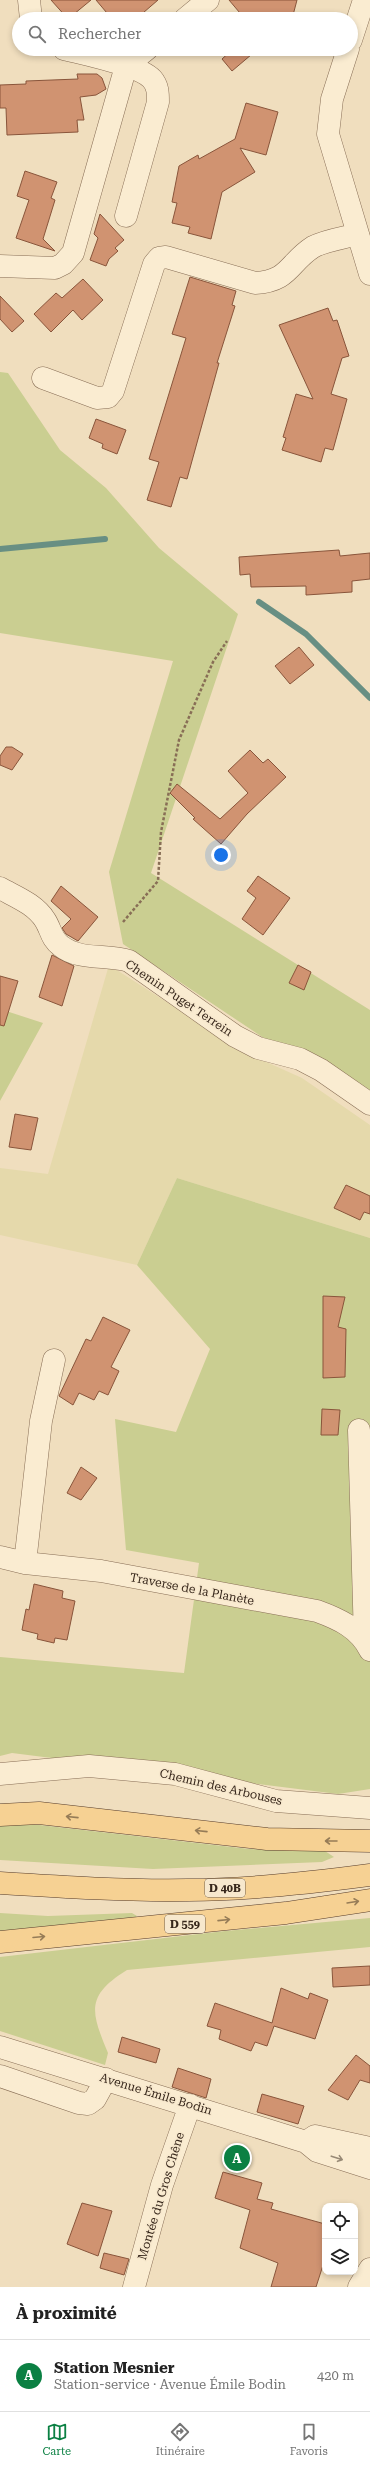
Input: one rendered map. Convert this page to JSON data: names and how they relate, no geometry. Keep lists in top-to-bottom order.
{
  "streets": {
    "main road": ["D 40B", "D 559"],
    "street": [
      "Chemin Puget Terrein",
      "Traverse de la Planète",
      "Chemin des Arbouses",
      "Avenue Émile Bodin",
      "Montée du Gros Chêne"
    ]
  },
  "crossings": [
    ["Avenue Émile Bodin", "Montée du Gros Chêne"]
  ],
  "page": {
    "search": "Rechercher",
    "pins": "A",
    "heading": "À proximité",
    "list": [
      {
        "mark": "A",
        "name": "Station Mesnier",
        "note": "Station-service · Avenue Émile Bodin",
        "value": "420 m"
      }
    ],
    "nav": ["Carte", "Itinéraire", "Favoris"]
  }
}
